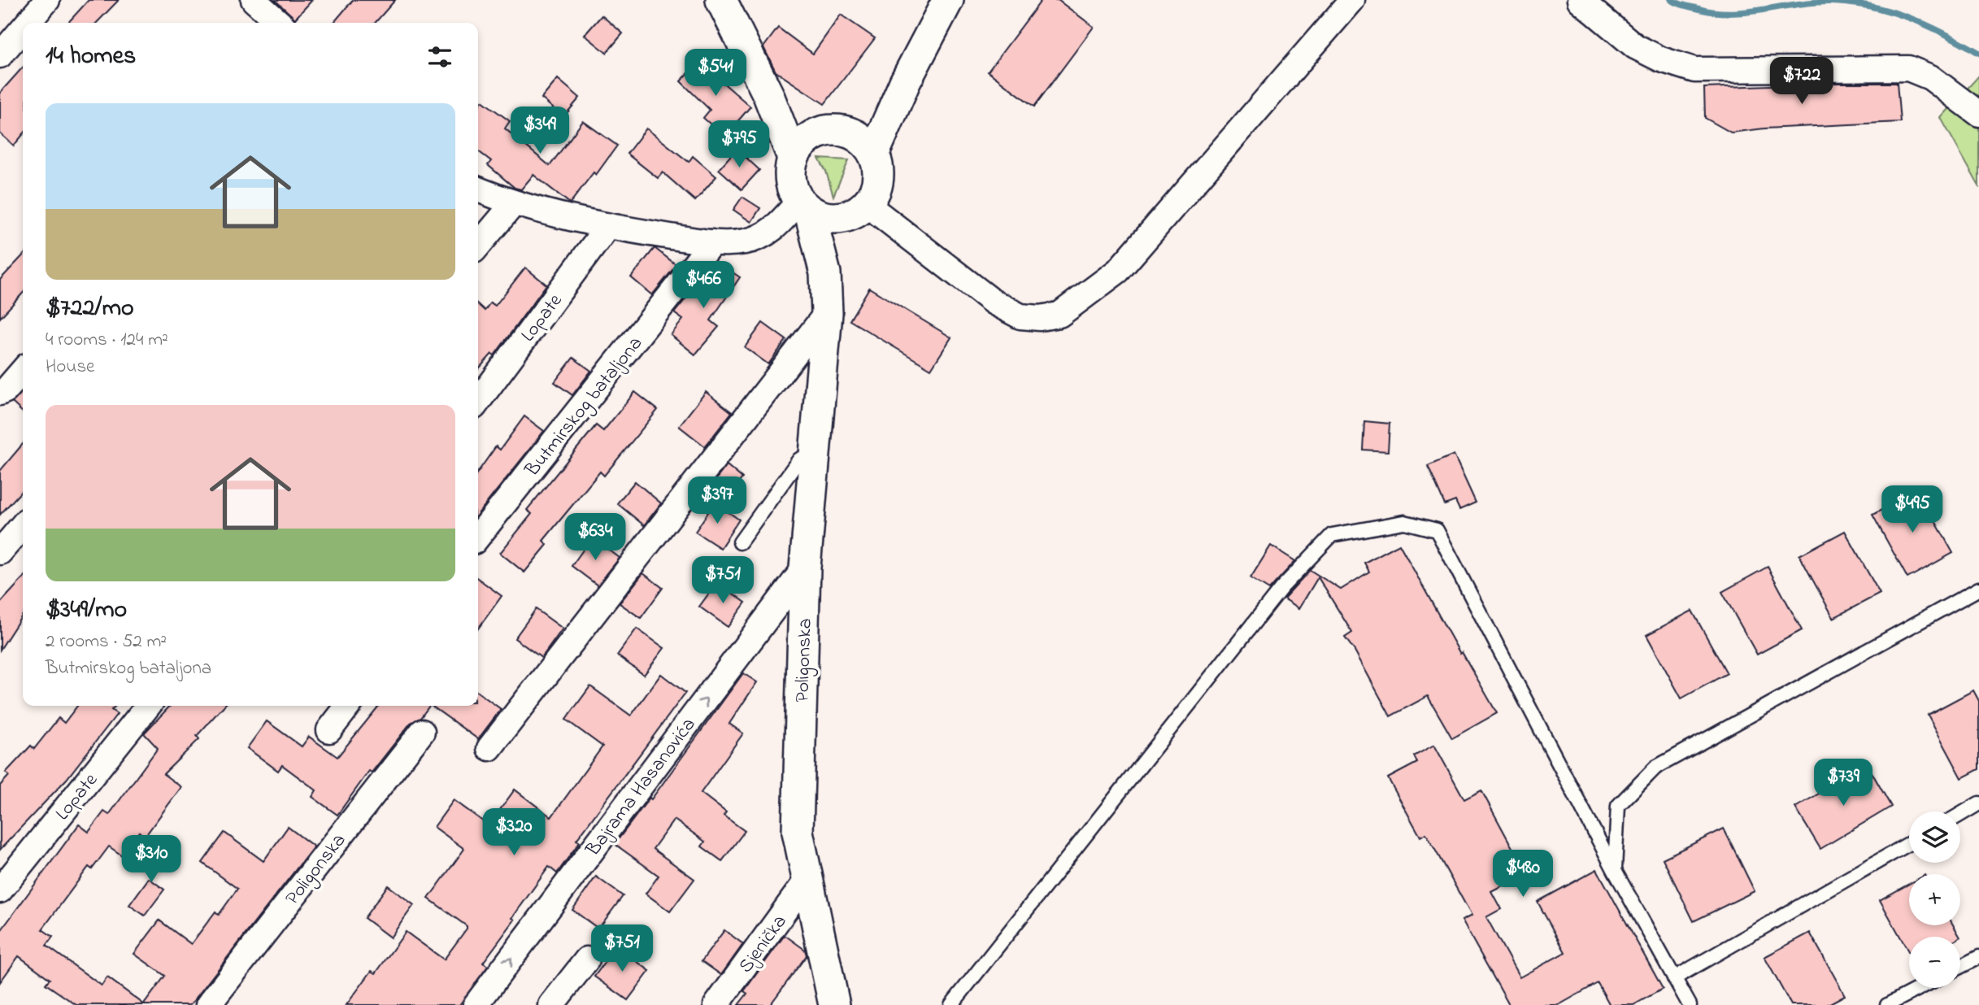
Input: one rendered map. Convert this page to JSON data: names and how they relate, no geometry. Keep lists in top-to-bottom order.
{
  "streets": {
    "street": [
      "Lopate",
      "Butmirskog bataljona",
      "Poligonska",
      "Bajrama Hasanovića",
      "Sjenička"
    ]
  },
  "crossings": [
    ["Poligonska", "Bajrama Hasanovića"],
    ["Poligonska", "Sjenička"]
  ],
  "page": {
    "heading": "14 homes",
    "price": [
      "$541",
      "$722",
      "$349",
      "$795",
      "$466",
      "$397",
      "$495",
      "$634",
      "$751",
      "$739",
      "$320",
      "$310",
      "$480",
      "$751"
    ],
    "list": [
      {
        "name": "$722/mo",
        "note": "4 rooms · 124 m² · House"
      },
      {
        "name": "$349/mo",
        "note": "2 rooms · 52 m² · Butmirskog bataljona"
      }
    ],
    "map_buttons": ["+", "−"]
  }
}
